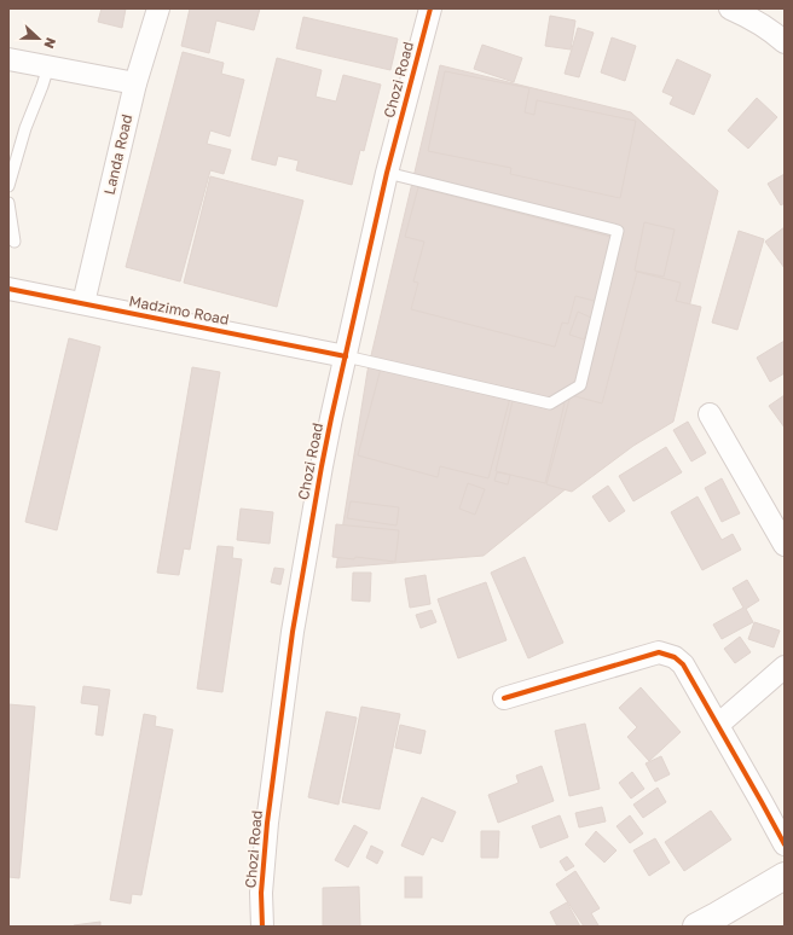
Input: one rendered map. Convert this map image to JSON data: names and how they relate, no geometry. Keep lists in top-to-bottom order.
{
  "streets": {
    "street": ["Chozi Road", "Landa Road", "Madzimo Road"]
  },
  "crossings": [
    ["Chozi Road", "Madzimo Road"],
    ["Landa Road", "Madzimo Road"]
  ],
  "north": "right"
}
